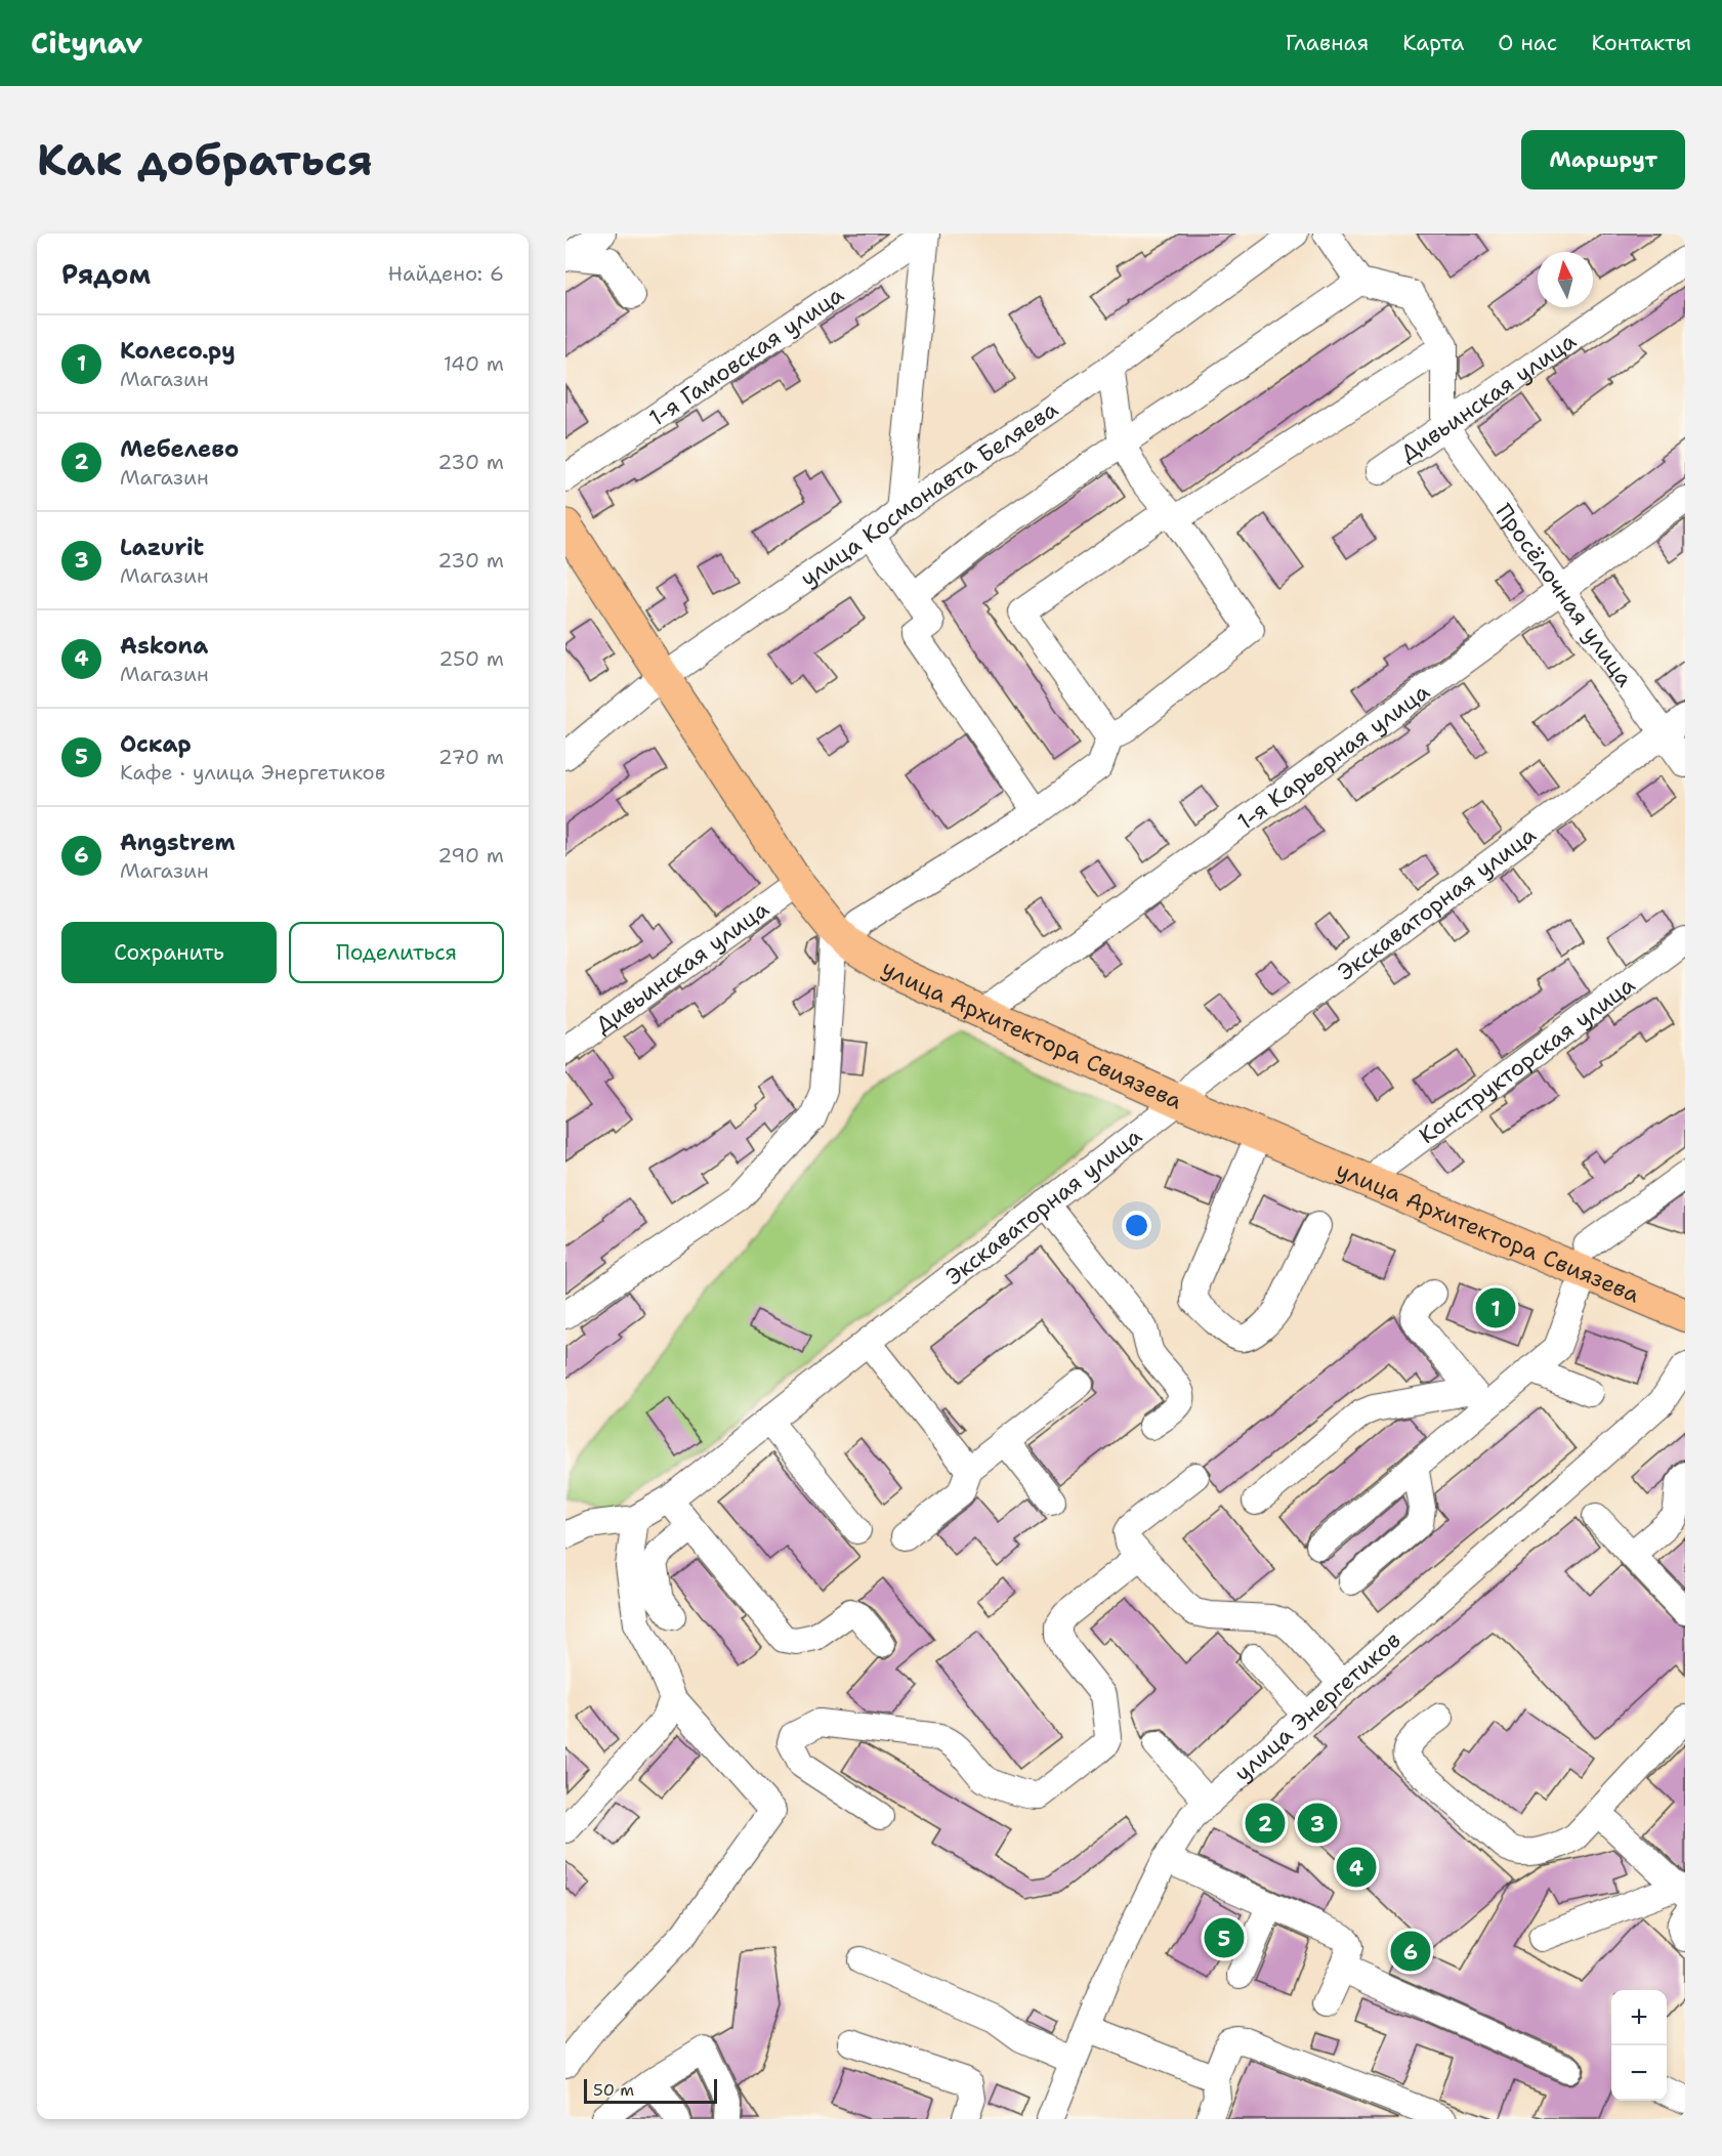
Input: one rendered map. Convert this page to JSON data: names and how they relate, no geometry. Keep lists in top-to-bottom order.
{
  "streets": {
    "main road": ["улица Архитектора Свиязева"],
    "street": [
      "1-я Гамовская улица",
      "Дивьинская улица",
      "улица Космонавта Беляева",
      "Просёлочная улица",
      "1-я Карьерная улица",
      "Экскаваторная улица",
      "Конструкторская улица",
      "улица Энергетиков"
    ]
  },
  "crossings": [
    ["Дивьинская улица", "Просёлочная улица"],
    ["Дивьинская улица", "улица Архитектора Свиязева"],
    ["улица Космонавта Беляева", "улица Архитектора Свиязева"],
    ["Просёлочная улица", "1-я Карьерная улица"],
    ["Просёлочная улица", "Экскаваторная улица"],
    ["1-я Карьерная улица", "улица Архитектора Свиязева"],
    ["Экскаваторная улица", "улица Архитектора Свиязева"],
    ["улица Архитектора Свиязева", "Конструкторская улица"]
  ],
  "scale_bar": "50 m",
  "north": "top",
  "page": {
    "header": "Citynav",
    "nav": [
      "Главная",
      "Карта",
      "О нас",
      "Контакты"
    ],
    "buttons": [
      "Маршрут",
      ["Сохранить", "Поделиться"]
    ],
    "title": "Как добраться",
    "heading": ["Рядом", "Найдено: 6"],
    "list": [
      {
        "mark": "1",
        "name": "Колесо.ру",
        "note": "Магазин",
        "value": "140 m"
      },
      {
        "mark": "2",
        "name": "Мебелево",
        "note": "Магазин",
        "value": "230 m"
      },
      {
        "mark": "3",
        "name": "Lazurit",
        "note": "Магазин",
        "value": "230 m"
      },
      {
        "mark": "4",
        "name": "Askona",
        "note": "Магазин",
        "value": "250 m"
      },
      {
        "mark": "5",
        "name": "Оскар",
        "note": "Кафе · улица Энергетиков",
        "value": "270 m"
      },
      {
        "mark": "6",
        "name": "Angstrem",
        "note": "Магазин",
        "value": "290 m"
      }
    ],
    "pins": [
      "1",
      "2",
      "3",
      "4",
      "5",
      "6"
    ],
    "map_buttons": ["+", "−"],
    "scale": "50 m"
  }
}
